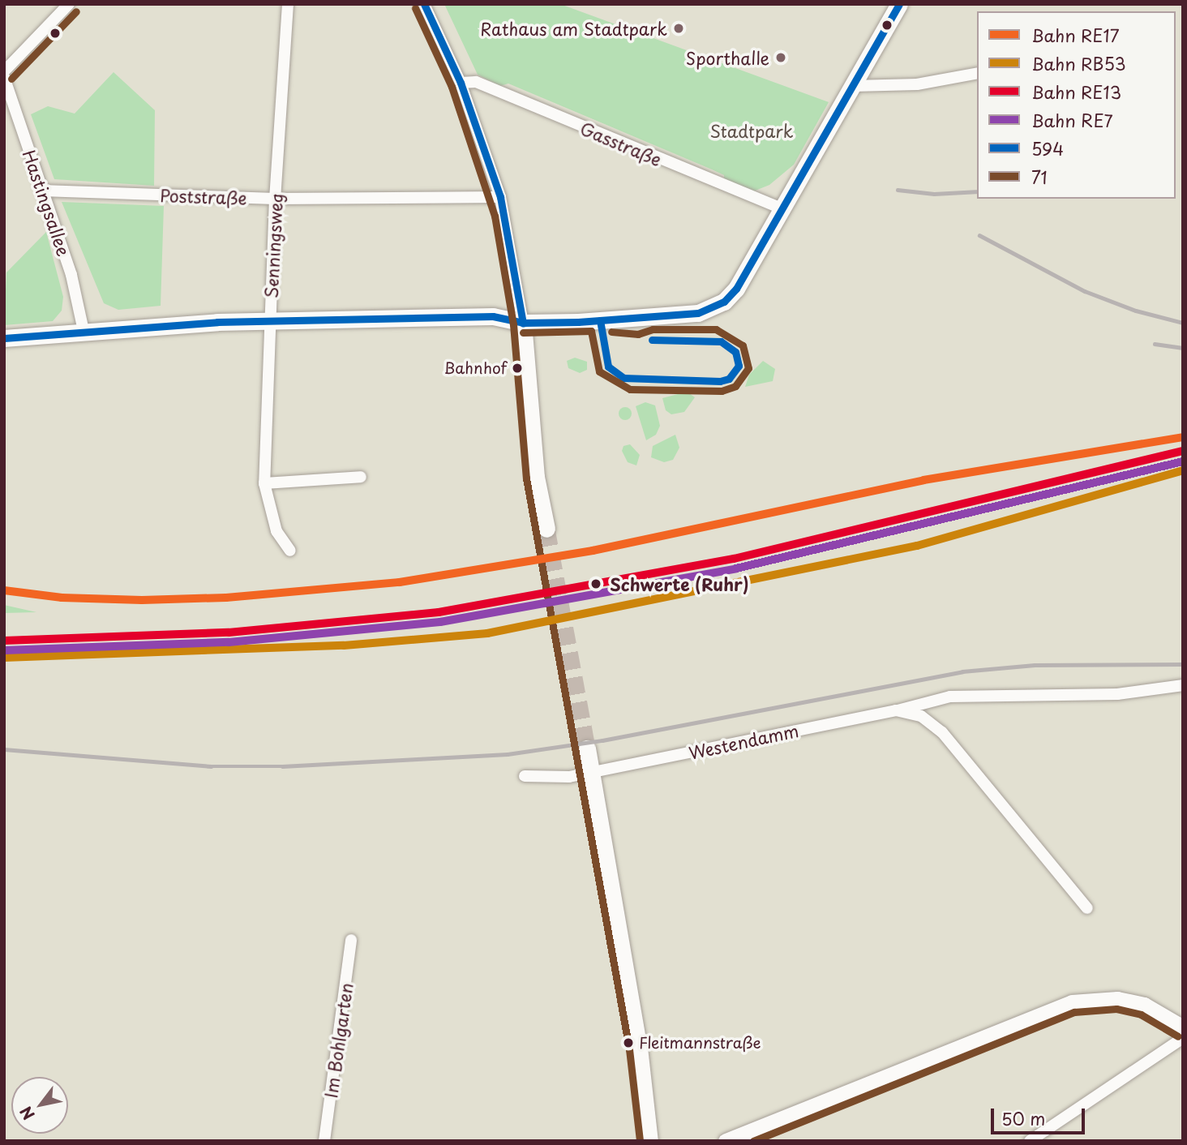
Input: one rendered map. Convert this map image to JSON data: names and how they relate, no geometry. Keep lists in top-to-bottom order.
{
  "streets": {
    "street": [
      "Gasstraße",
      "Poststraße",
      "Hastingsallee",
      "Senningsweg",
      "Westendamm",
      "Im Bohlgarten"
    ]
  },
  "crossings": [
    ["Poststraße", "Hastingsallee"],
    ["Poststraße", "Senningsweg"]
  ],
  "parks": ["Stadtpark"],
  "places": [
    "Rathaus am Stadtpark",
    "Sporthalle",
    "Bahnhof",
    "Schwerte (Ruhr)",
    "Fleitmannstraße"
  ],
  "lines": [
    "transit line 594",
    "transit line 71",
    "rail line RE17",
    "rail line RE13",
    "rail line RE7",
    "rail line RB53"
  ],
  "legend": [
    "Bahn RE17",
    "Bahn RB53",
    "Bahn RE13",
    "Bahn RE7",
    "594",
    "71"
  ],
  "scale_bar": "50 m",
  "north": "bottom left"
}
